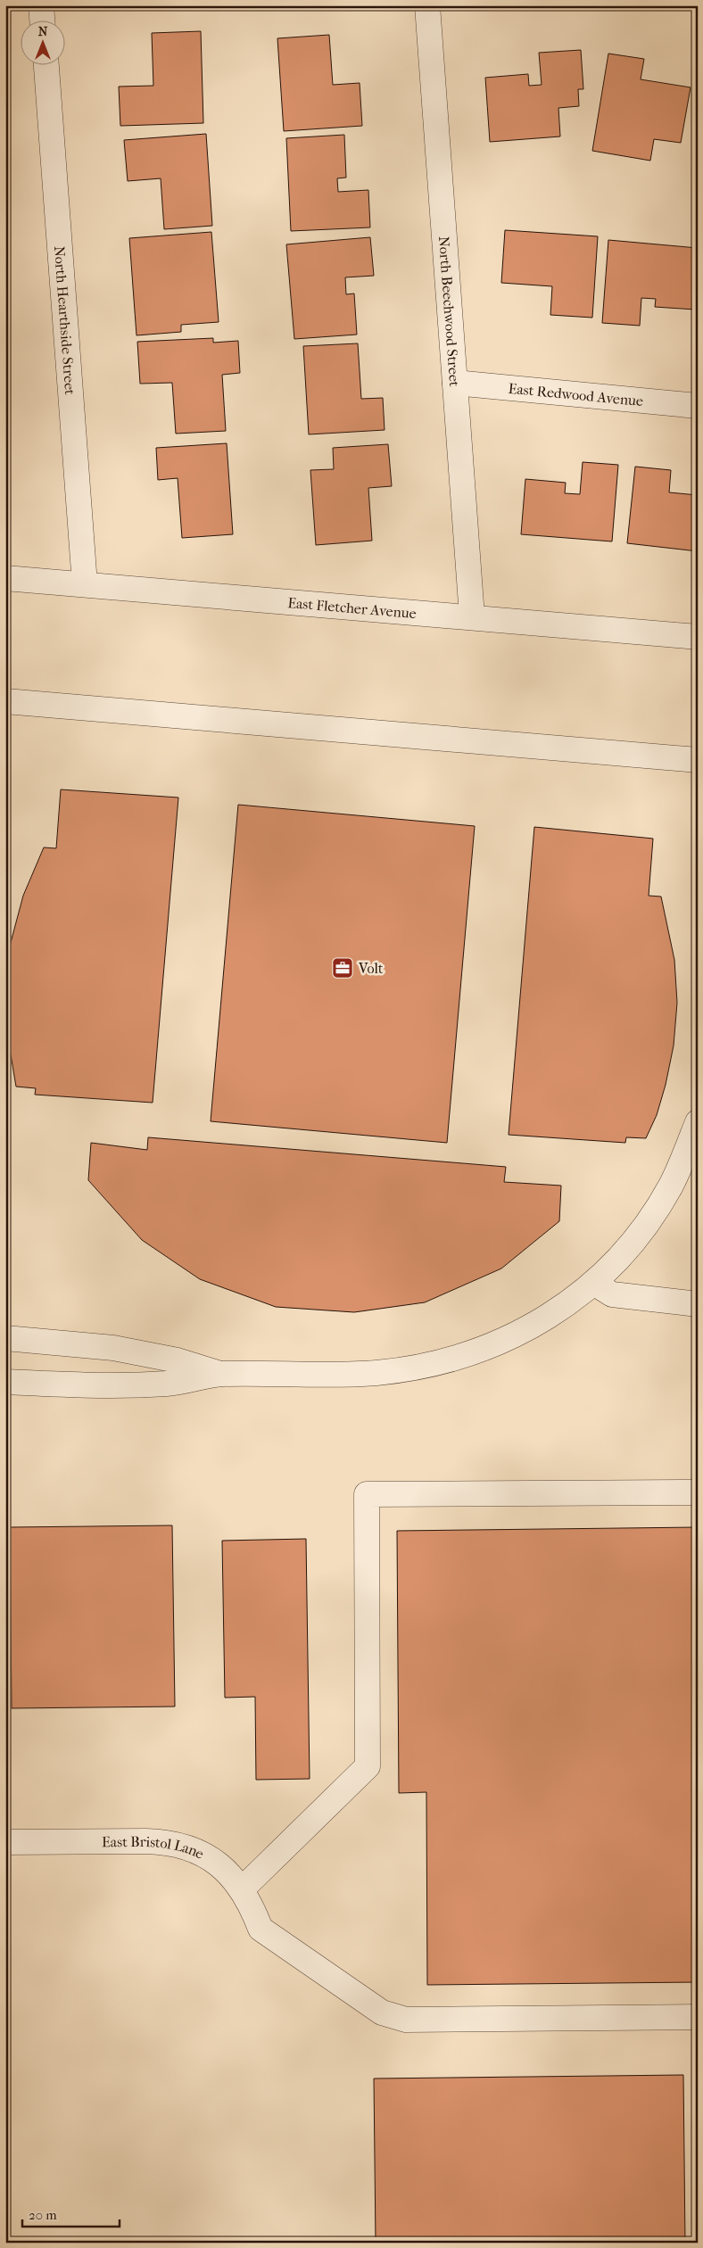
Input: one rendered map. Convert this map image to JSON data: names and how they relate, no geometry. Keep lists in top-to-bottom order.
{
  "streets": {
    "street": [
      "North Beechwood Street",
      "North Hearthside Street",
      "East Redwood Avenue",
      "East Fletcher Avenue",
      "East Bristol Lane"
    ]
  },
  "crossings": [
    ["North Beechwood Street", "East Redwood Avenue"],
    ["North Beechwood Street", "East Fletcher Avenue"],
    ["North Hearthside Street", "East Fletcher Avenue"]
  ],
  "places": {
    "office": ["Volt"]
  },
  "scale_bar": "20 m",
  "north": "top"
}
